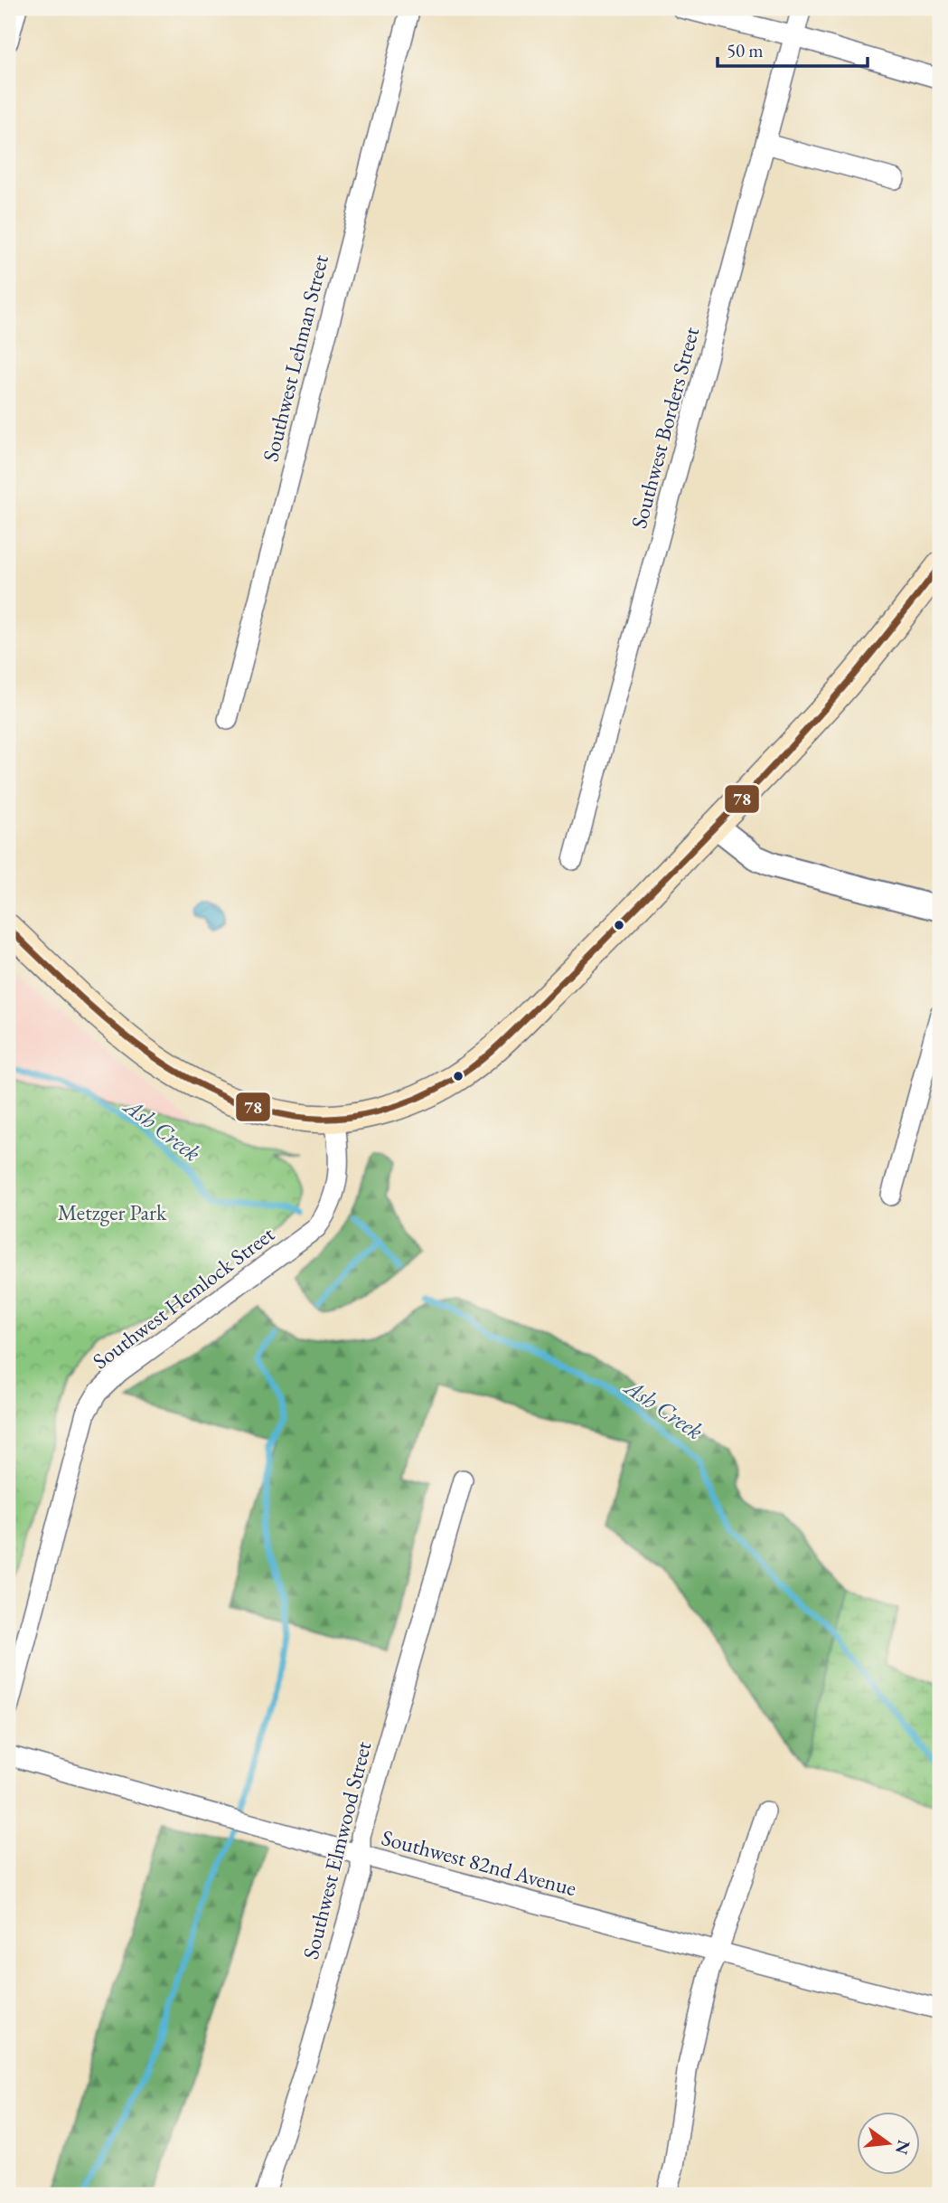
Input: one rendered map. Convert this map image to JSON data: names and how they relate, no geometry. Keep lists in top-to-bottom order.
{
  "streets": {
    "street": [
      "Southwest Lehman Street",
      "Southwest Borders Street",
      "Southwest Hemlock Street",
      "Southwest Elmwood Street",
      "Southwest 82nd Avenue"
    ]
  },
  "crossings": [
    ["Southwest Elmwood Street", "Southwest 82nd Avenue"]
  ],
  "water": ["Ash Creek"],
  "parks": ["Metzger Park"],
  "lines": ["transit line 78"],
  "scale_bar": "50 m",
  "north": "right"
}
